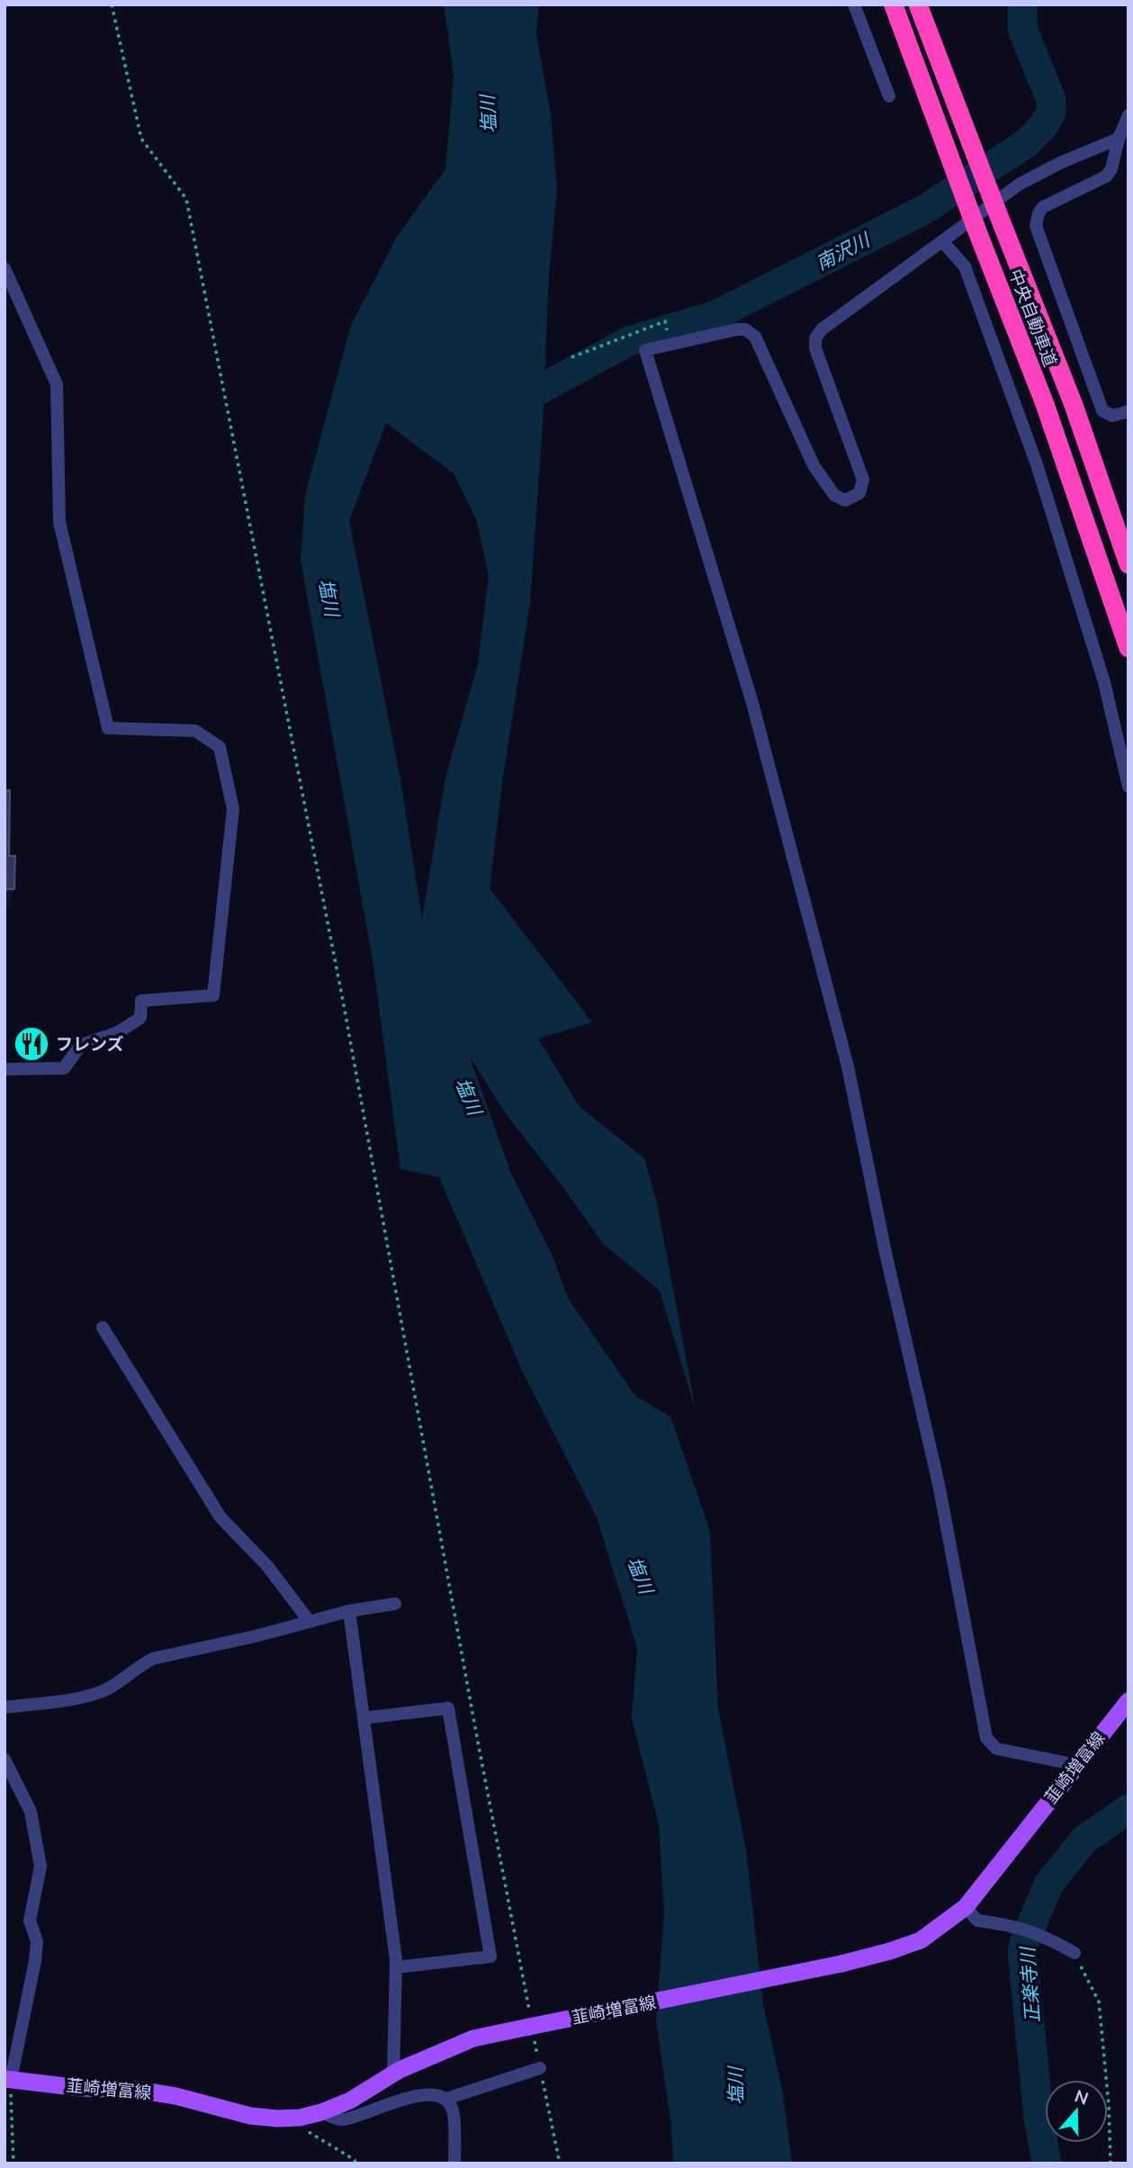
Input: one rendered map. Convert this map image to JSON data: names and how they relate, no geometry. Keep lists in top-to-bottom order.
{
  "streets": {
    "highway": ["中央自動車道"],
    "main road": ["韮崎増富線"]
  },
  "water": ["塩川", "南沢川", "正楽寺川"],
  "places": {
    "restaurant": ["フレンズ"]
  },
  "north": "top"
}
